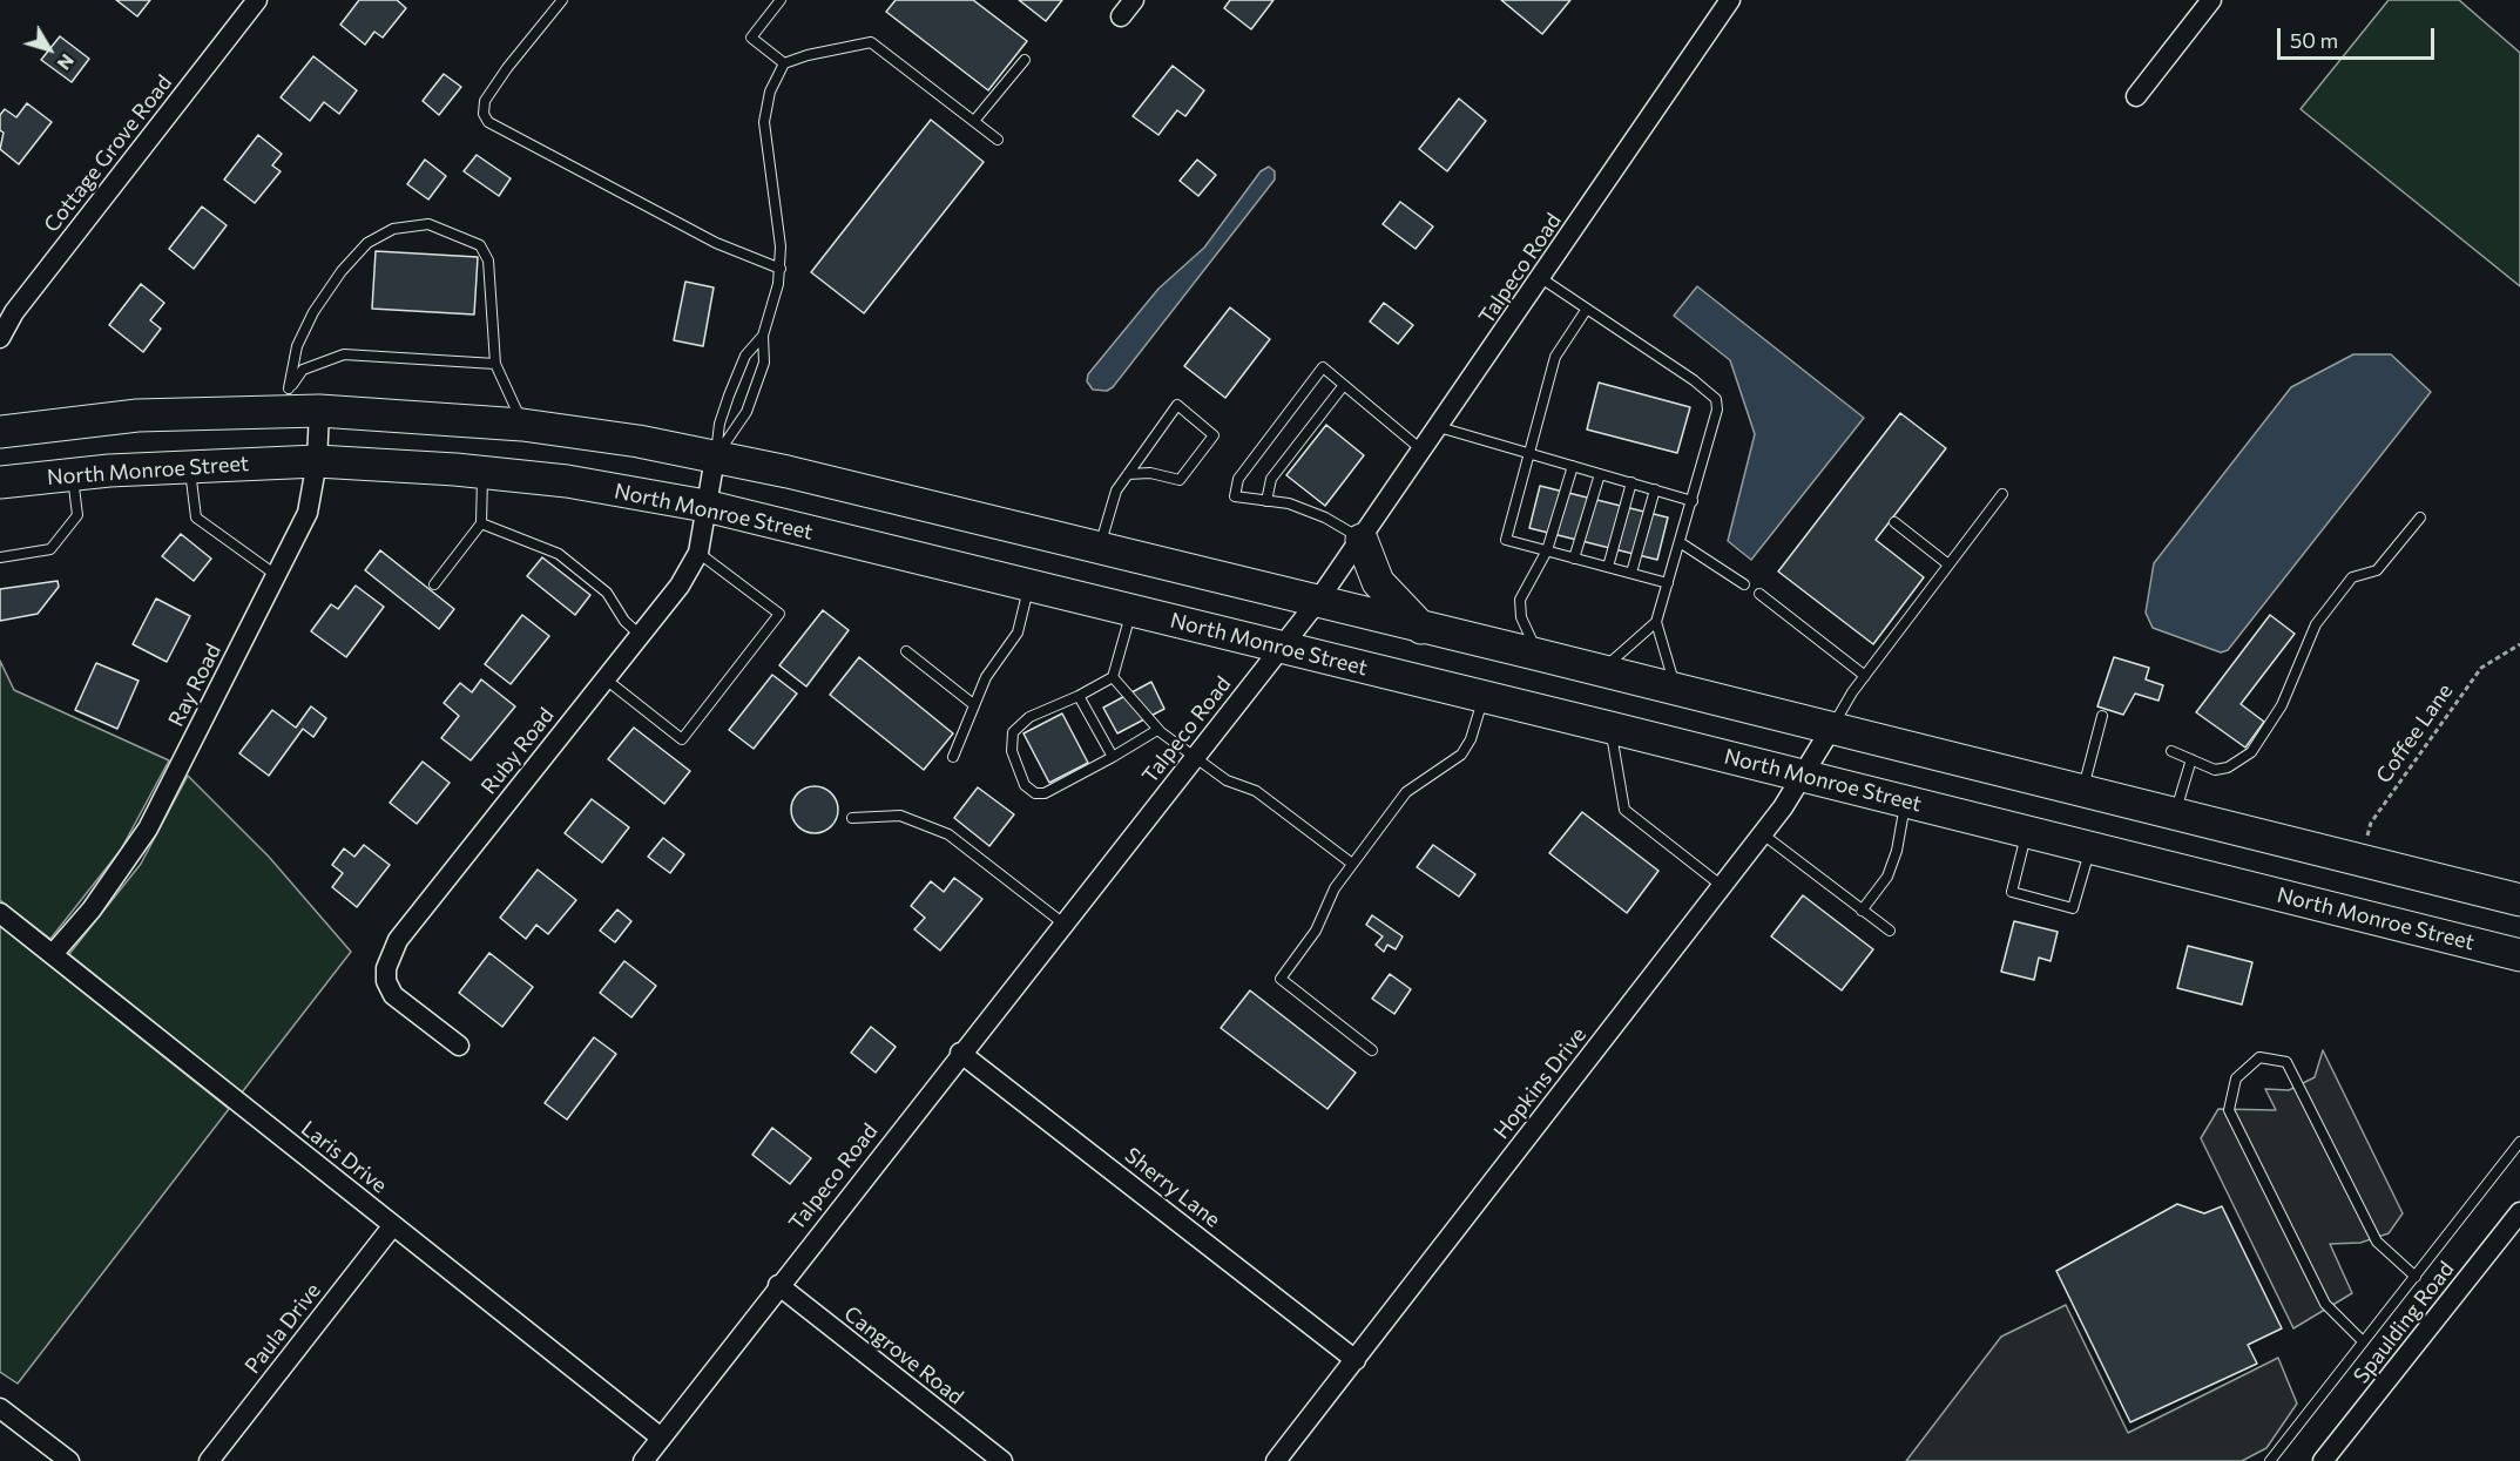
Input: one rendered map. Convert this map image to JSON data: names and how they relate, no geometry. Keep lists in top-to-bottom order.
{
  "streets": {
    "highway": ["North Monroe Street"],
    "street": [
      "Cottage Grove Road",
      "Talpeco Road",
      "Ray Road",
      "Ruby Road",
      "Hopkins Drive",
      "Laris Drive",
      "Sherry Lane",
      "Spaulding Road",
      "Paula Drive",
      "Cangrove Road"
    ],
    "path": ["Coffee Lane"]
  },
  "crossings": [
    ["Talpeco Road", "North Monroe Street"],
    ["Talpeco Road", "Laris Drive"],
    ["Talpeco Road", "Sherry Lane"],
    ["Talpeco Road", "Cangrove Road"],
    ["North Monroe Street", "Ray Road"],
    ["North Monroe Street", "Ruby Road"],
    ["North Monroe Street", "Hopkins Drive"],
    ["Ray Road", "Laris Drive"],
    ["Hopkins Drive", "Sherry Lane"],
    ["Laris Drive", "Paula Drive"]
  ],
  "scale_bar": "50 m",
  "north": "bottom right"
}
